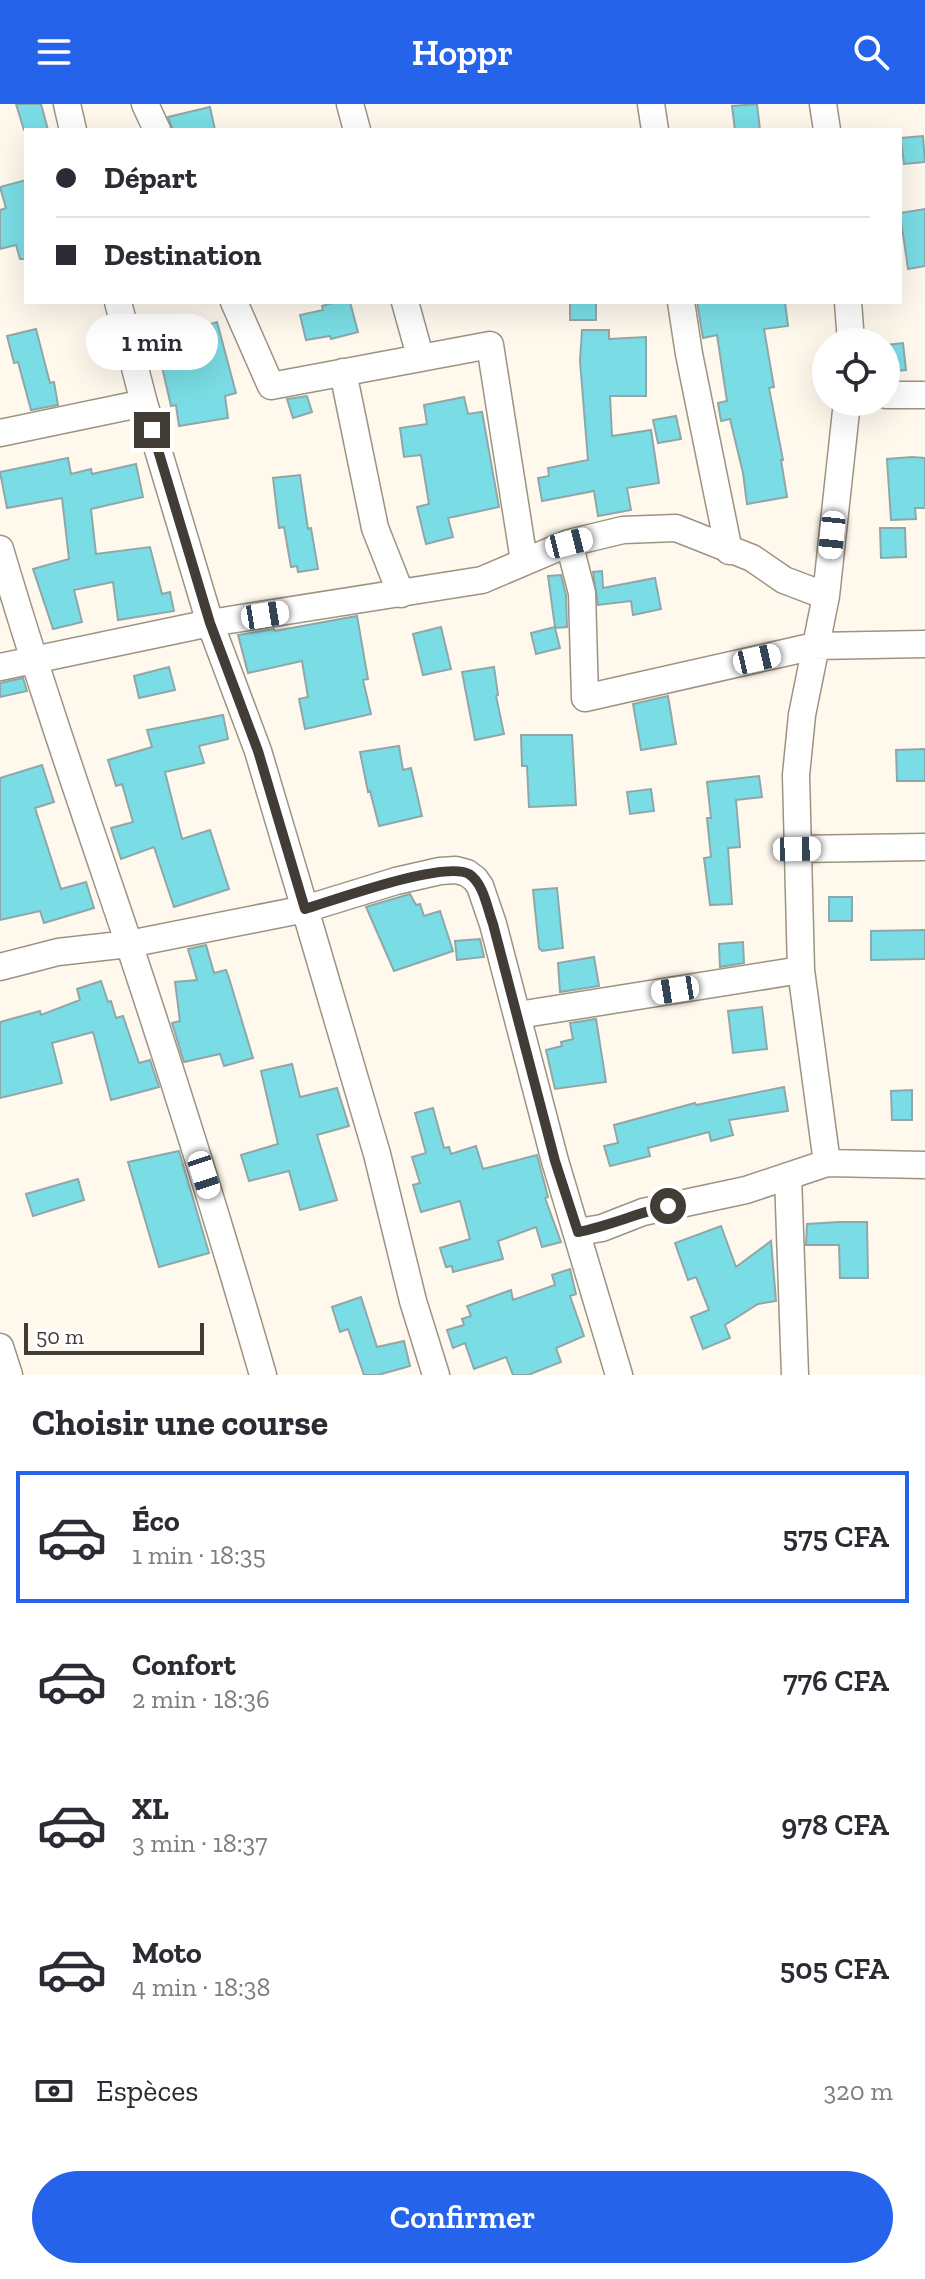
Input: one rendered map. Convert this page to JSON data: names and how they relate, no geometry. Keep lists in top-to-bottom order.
{
  "scale_bar": "50 m",
  "page": {
    "header": "Hoppr",
    "banner": ["Départ", "Destination"],
    "bubble": "1 min",
    "scale": "50 m",
    "heading": "Choisir une course",
    "list": [
      {
        "name": "Éco",
        "note": "1 min · 18:35",
        "value": "575 CFA"
      },
      {
        "name": "Confort",
        "note": "2 min · 18:36",
        "value": "776 CFA"
      },
      {
        "name": "XL",
        "note": "3 min · 18:37",
        "value": "978 CFA"
      },
      {
        "name": "Moto",
        "note": "4 min · 18:38",
        "value": "505 CFA"
      }
    ],
    "pay": ["Espèces", "320 m"],
    "buttons": "Confirmer"
  }
}
